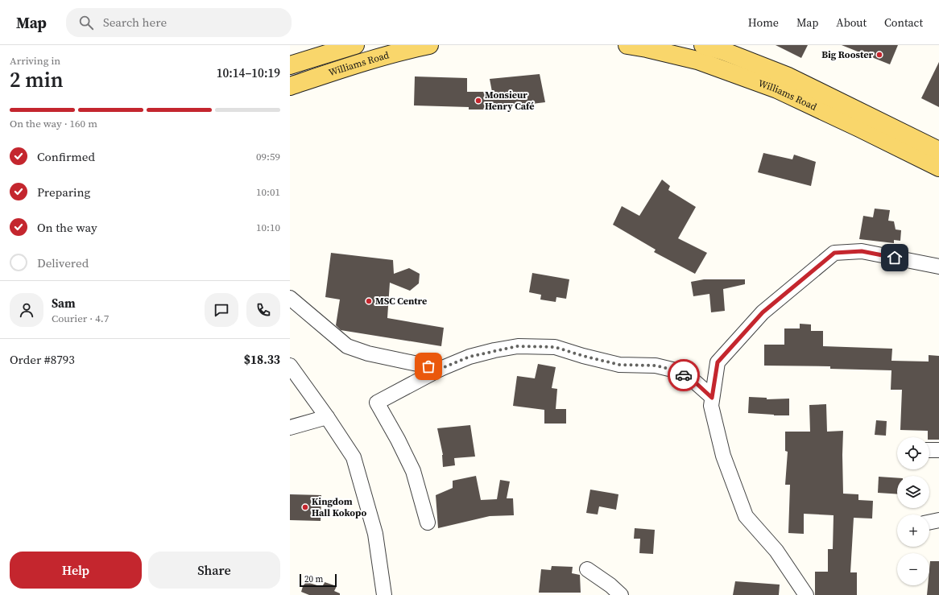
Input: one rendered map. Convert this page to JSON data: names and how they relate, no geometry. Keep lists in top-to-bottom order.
{
  "streets": {
    "main road": ["Williams Road"]
  },
  "places": [
    "Big Rooster",
    "Monsieur Henry Café",
    "MSC Centre",
    "Kingdom Hall Kokopo"
  ],
  "scale_bar": "20 m",
  "page": {
    "header": "Map",
    "search": "Search here",
    "nav": [
      "Home",
      "Map",
      "About",
      "Contact"
    ],
    "heading": ["2 min", "Arriving in", "10:14–10:19"],
    "panel": [
      "Sam",
      "Courier · 4.7",
      "Order #8793",
      "$18.33"
    ],
    "bar": "On the way · 160 m",
    "list": [
      ["Confirmed", "09:59"],
      ["Preparing", "10:01"],
      ["On the way", "10:10"],
      "Delivered"
    ],
    "map_buttons": ["+", "−"],
    "buttons": ["Help", "Share"],
    "scale": "20 m"
  }
}
